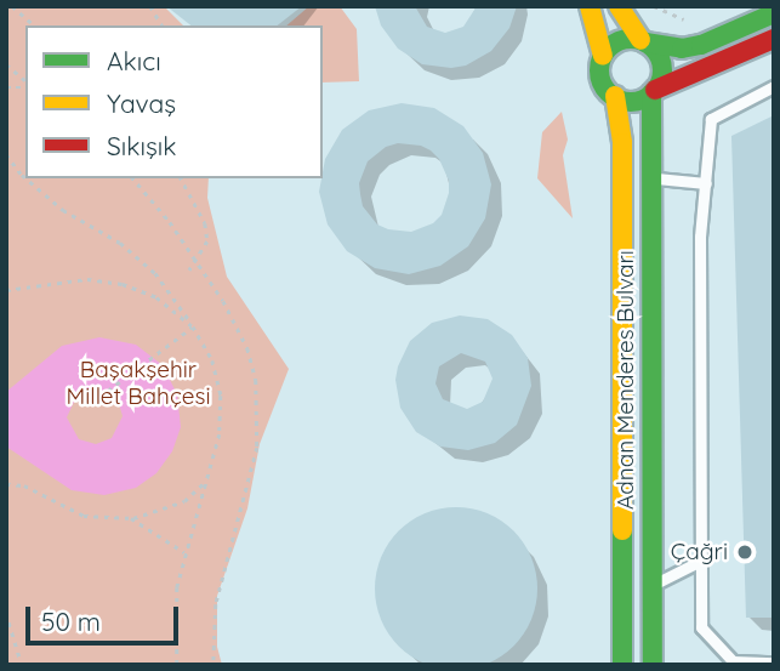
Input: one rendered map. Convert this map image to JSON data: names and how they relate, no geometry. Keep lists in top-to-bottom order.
{
  "streets": {
    "main road": ["Adnan Menderes Bulvarı"]
  },
  "parks": ["Başakşehir Millet Bahçesi"],
  "places": ["Çağri"],
  "legend": ["Akıcı", "Yavaş", "Sıkışık"],
  "scale_bar": "50 m"
}
